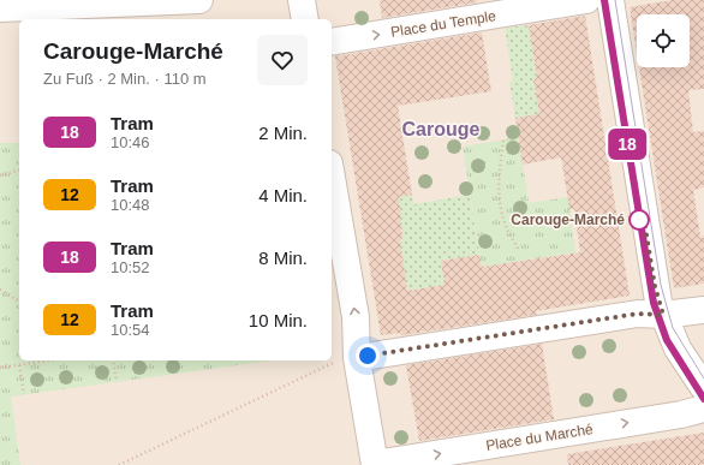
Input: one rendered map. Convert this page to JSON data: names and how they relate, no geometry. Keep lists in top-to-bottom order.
{
  "streets": {
    "street": ["Place du Temple", "Place du Marché"]
  },
  "one_way": ["Place du Temple"],
  "districts": ["Carouge"],
  "places": ["Carouge-Marché"],
  "lines": ["tram line 18"],
  "page": {
    "on_map": "18",
    "heading": ["Carouge-Marché", "Zu Fuß · 2 Min. · 110 m"],
    "list": [
      {
        "mark": "18",
        "name": "Tram",
        "note": "10:46",
        "value": "2 Min."
      },
      {
        "mark": "12",
        "name": "Tram",
        "note": "10:48",
        "value": "4 Min."
      },
      {
        "mark": "18",
        "name": "Tram",
        "note": "10:52",
        "value": "8 Min."
      },
      {
        "mark": "12",
        "name": "Tram",
        "note": "10:54",
        "value": "10 Min."
      }
    ]
  }
}
